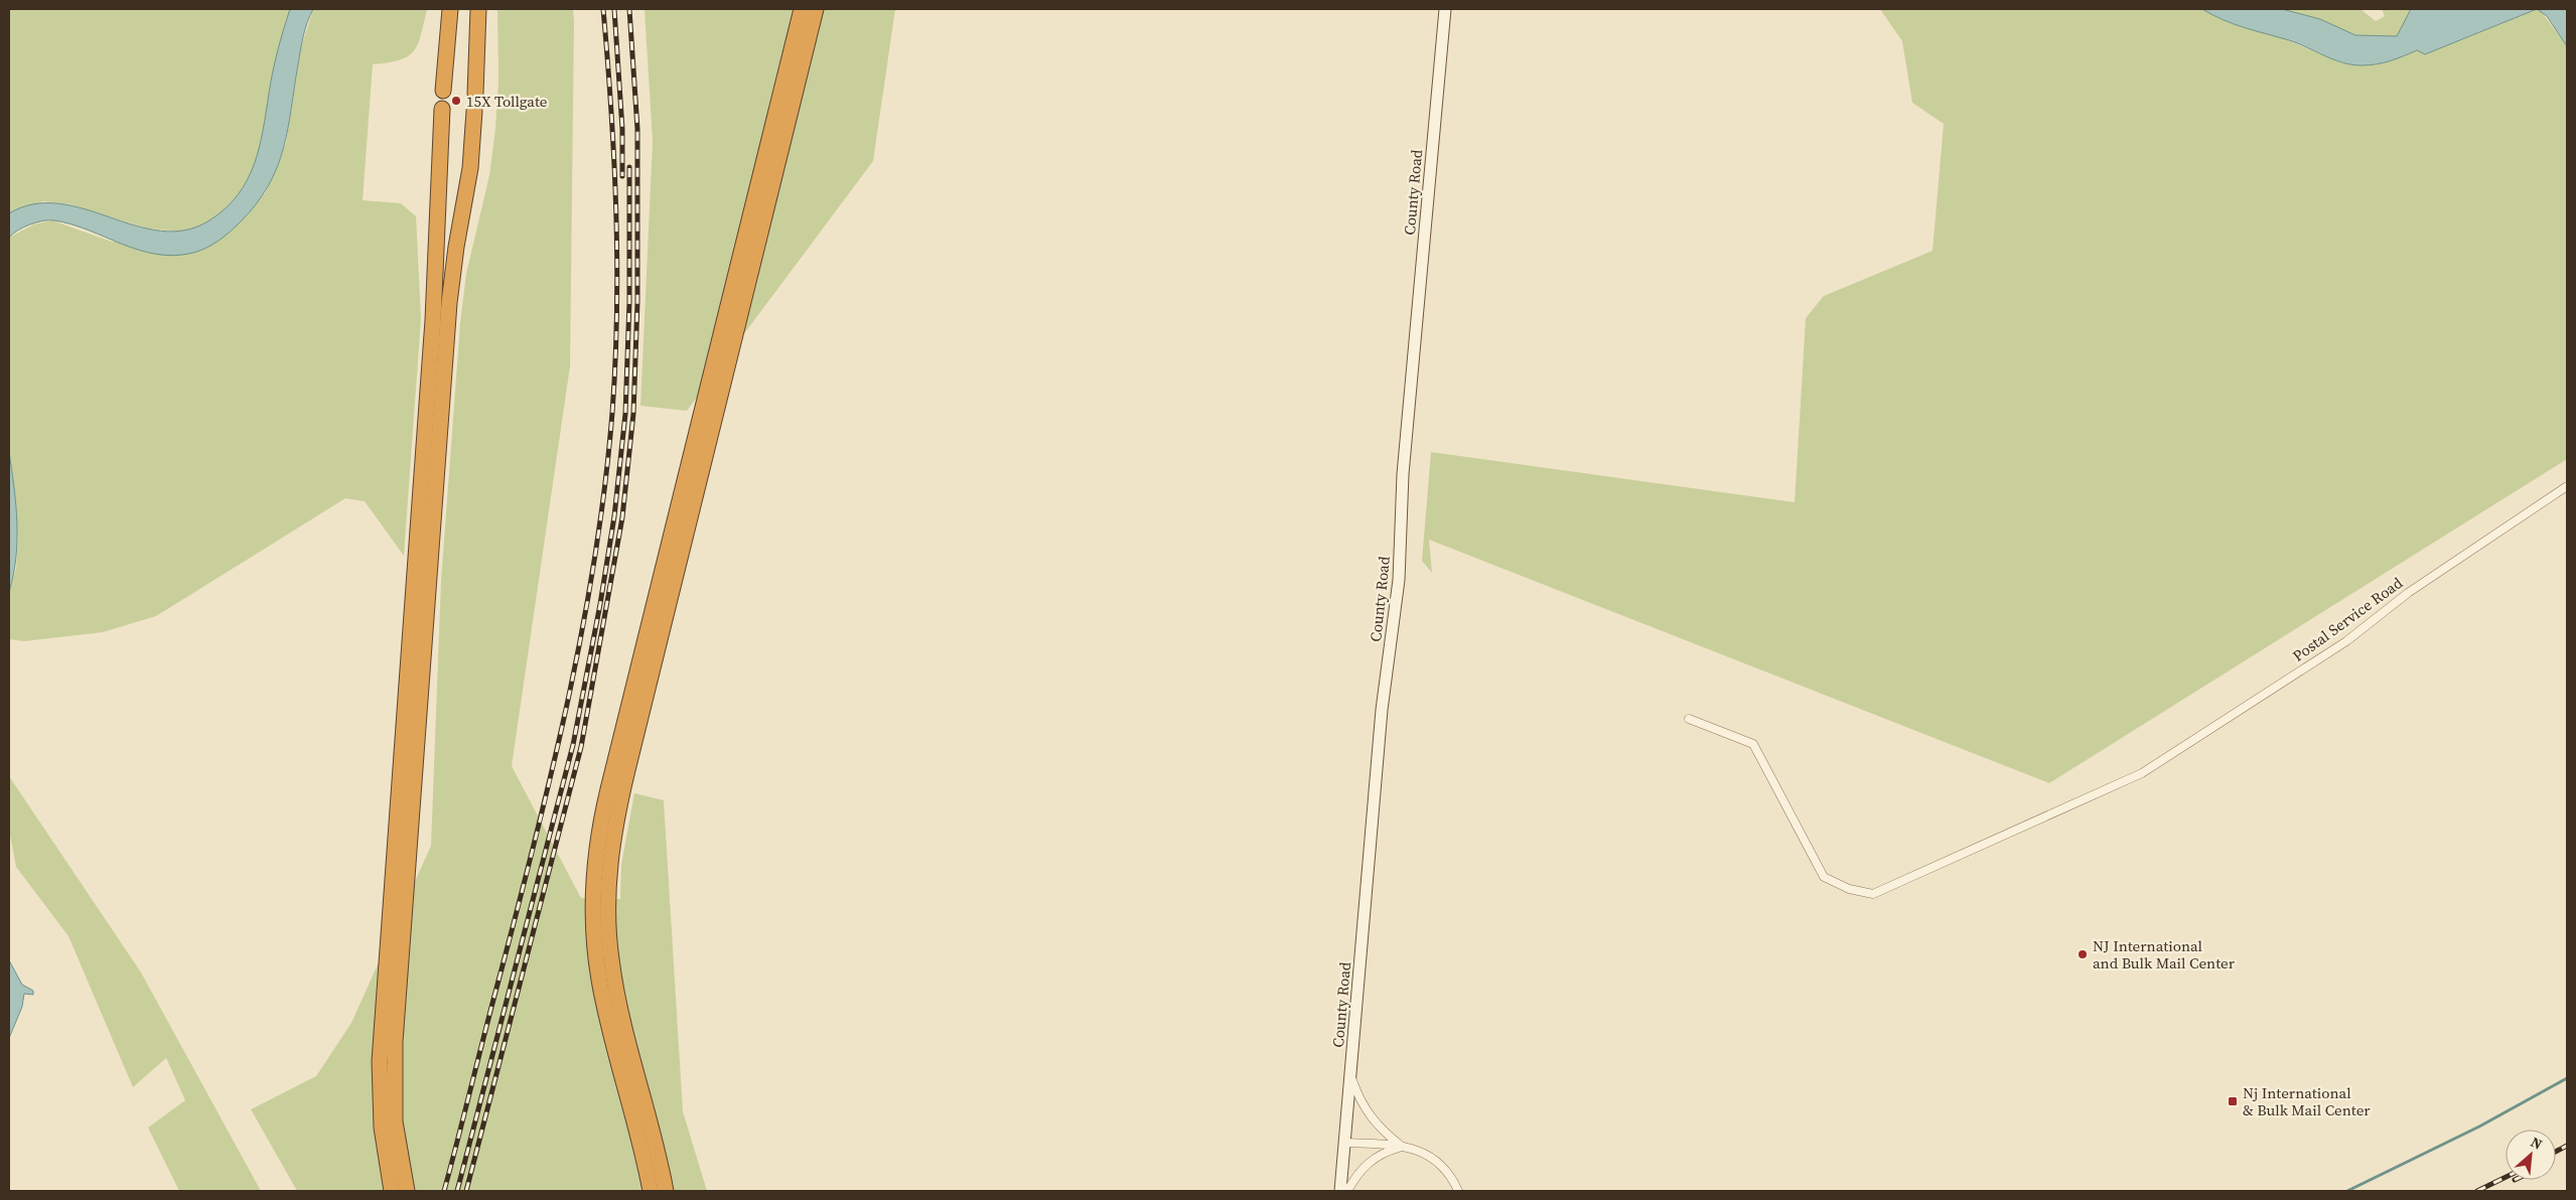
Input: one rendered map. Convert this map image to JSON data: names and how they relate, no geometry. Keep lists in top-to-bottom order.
{
  "streets": {
    "main road": ["County Road"],
    "street": ["Postal Service Road"]
  },
  "places": {
    "other": ["15X Tollgate", "NJ International and Bulk Mail Center"],
    "transit": ["Nj International & Bulk Mail Center"]
  },
  "north": "top right"
}
